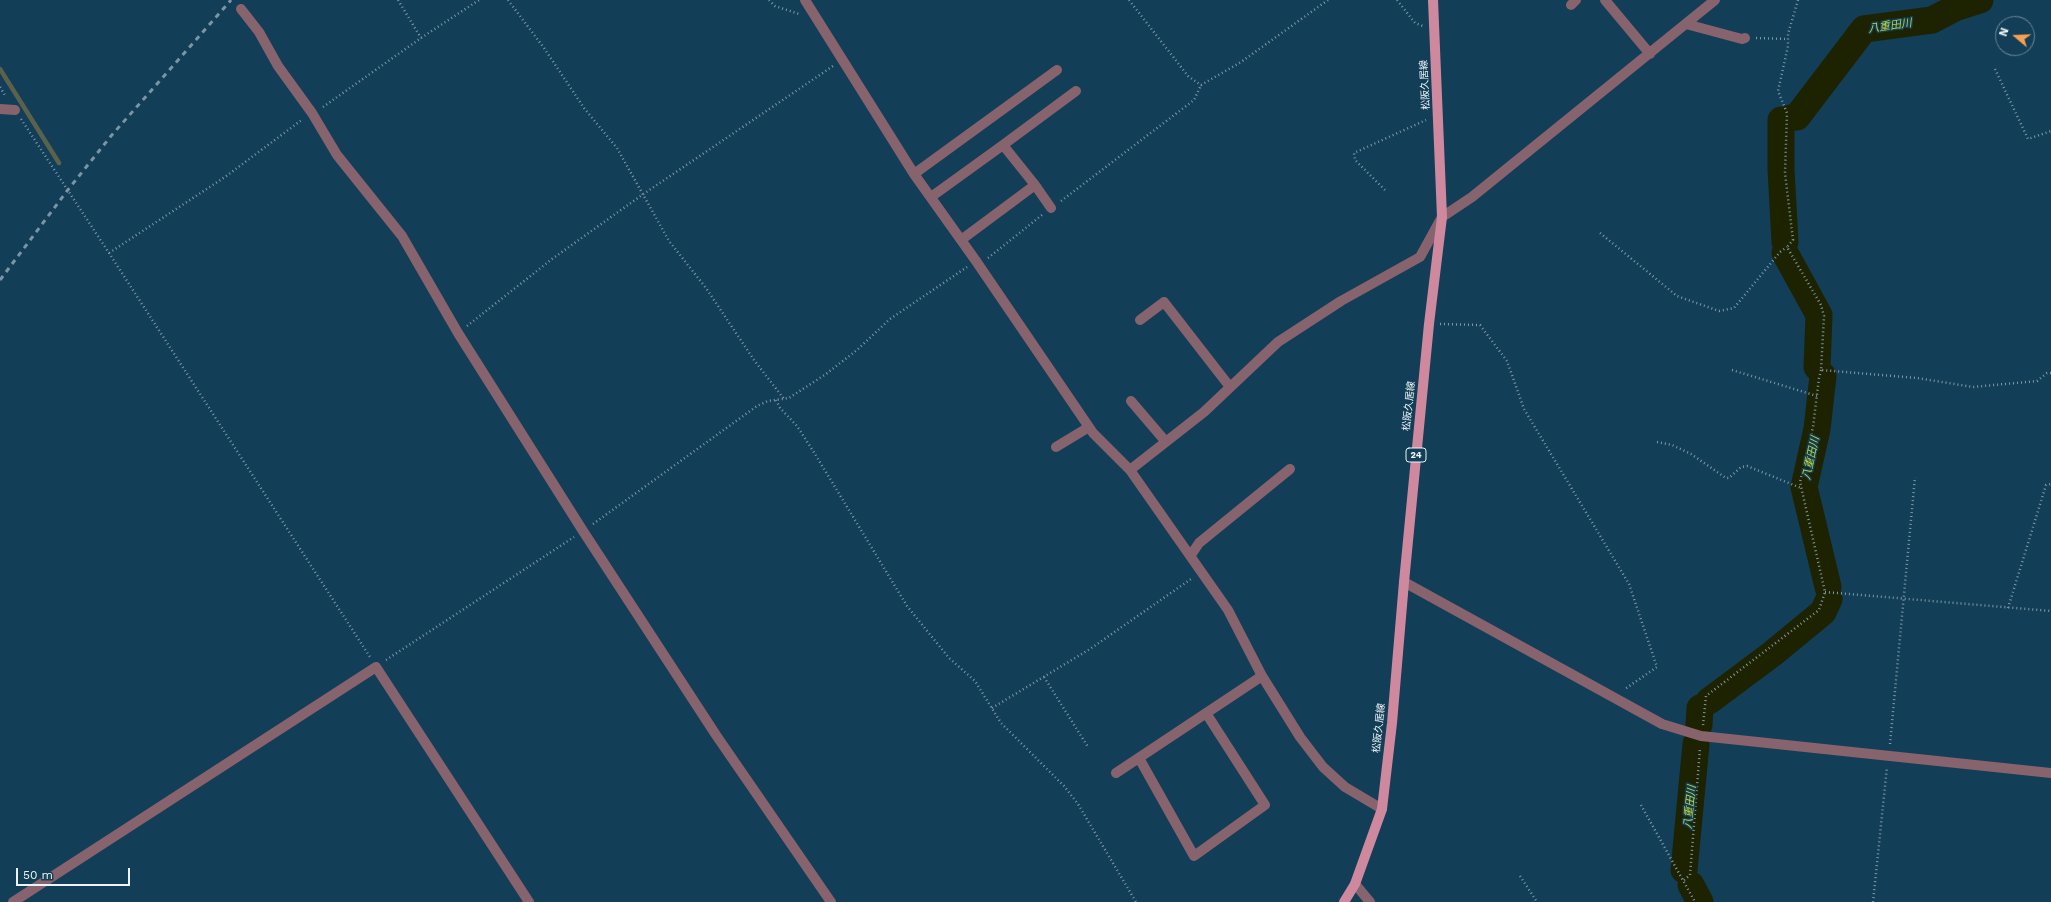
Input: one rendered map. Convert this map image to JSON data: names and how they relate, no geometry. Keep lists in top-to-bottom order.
{
  "streets": {
    "main road": ["松阪久居線", "24"]
  },
  "water": ["八重田川"],
  "scale_bar": "50 m",
  "north": "left"
}
